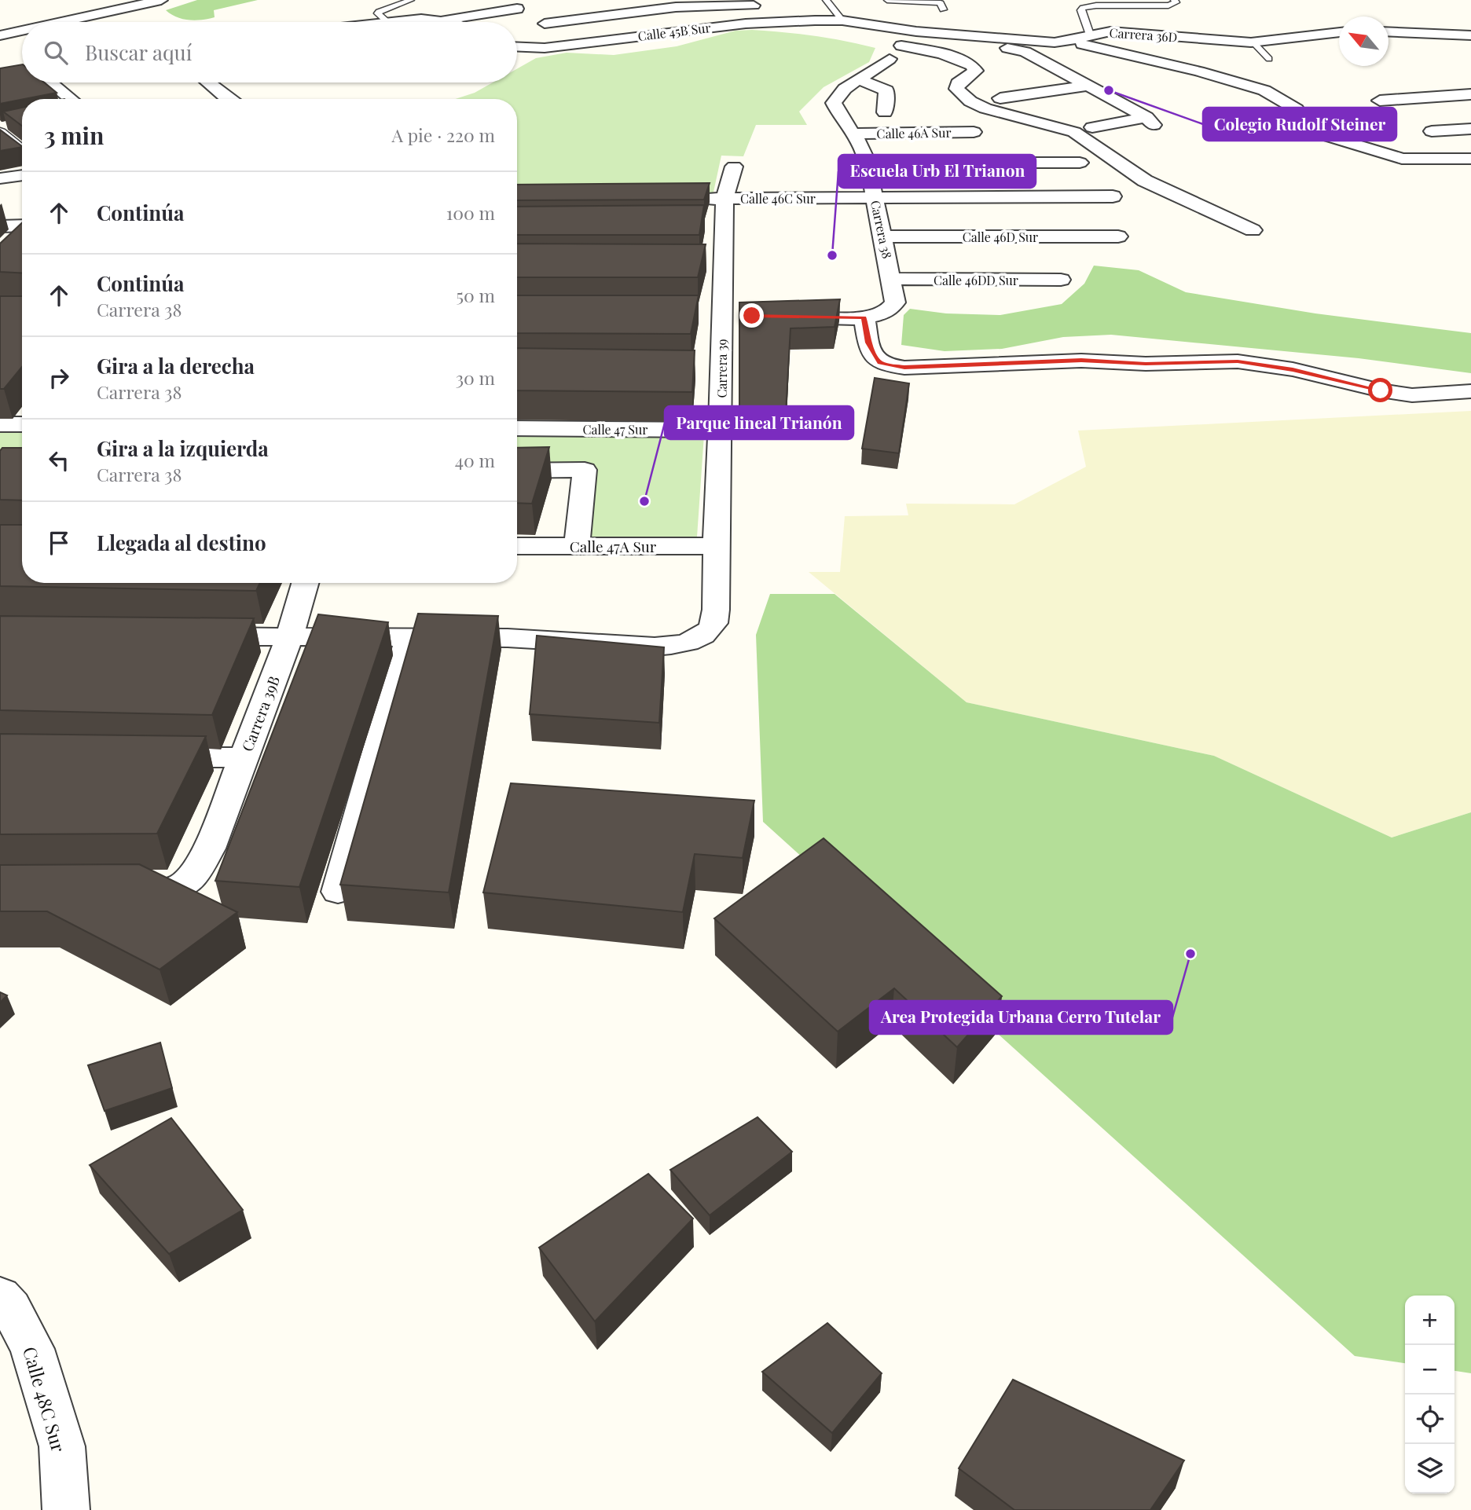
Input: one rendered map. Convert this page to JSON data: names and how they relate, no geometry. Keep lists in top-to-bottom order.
{
  "streets": {
    "street": [
      "Calle 45B Sur",
      "Carrera 36D",
      "Calle 46A Sur",
      "Calle 46C Sur",
      "Carrera 38",
      "Calle 46D Sur",
      "Calle 46DD Sur",
      "Carrera 39",
      "Calle 47 Sur",
      "Calle 47A Sur",
      "Carrera 39B",
      "Calle 48C Sur"
    ]
  },
  "crossings": [
    ["Calle 45B Sur", "Carrera 36D"],
    ["Calle 46A Sur", "Carrera 38"],
    ["Calle 46C Sur", "Carrera 38"],
    ["Calle 46C Sur", "Carrera 39"],
    ["Carrera 38", "Calle 46D Sur"],
    ["Carrera 38", "Calle 46DD Sur"],
    ["Carrera 39", "Calle 47 Sur"],
    ["Carrera 39", "Calle 47A Sur"],
    ["Carrera 39", "Carrera 39B"]
  ],
  "places": [
    "Colegio Rudolf Steiner",
    "Escuela Urb El Trianon",
    "Parque lineal Trianón",
    "Area Protegida Urbana Cerro Tutelar"
  ],
  "north": "top left",
  "page": {
    "search": "Buscar aquí",
    "heading": ["3 min", "A pie · 220 m"],
    "list": [
      ["Continúa", "100 m"],
      ["Continúa", "Carrera 38", "50 m"],
      ["Gira a la derecha", "Carrera 38", "30 m"],
      ["Gira a la izquierda", "Carrera 38", "40 m"],
      "Llegada al destino"
    ],
    "map_buttons": ["+", "−"]
  }
}
